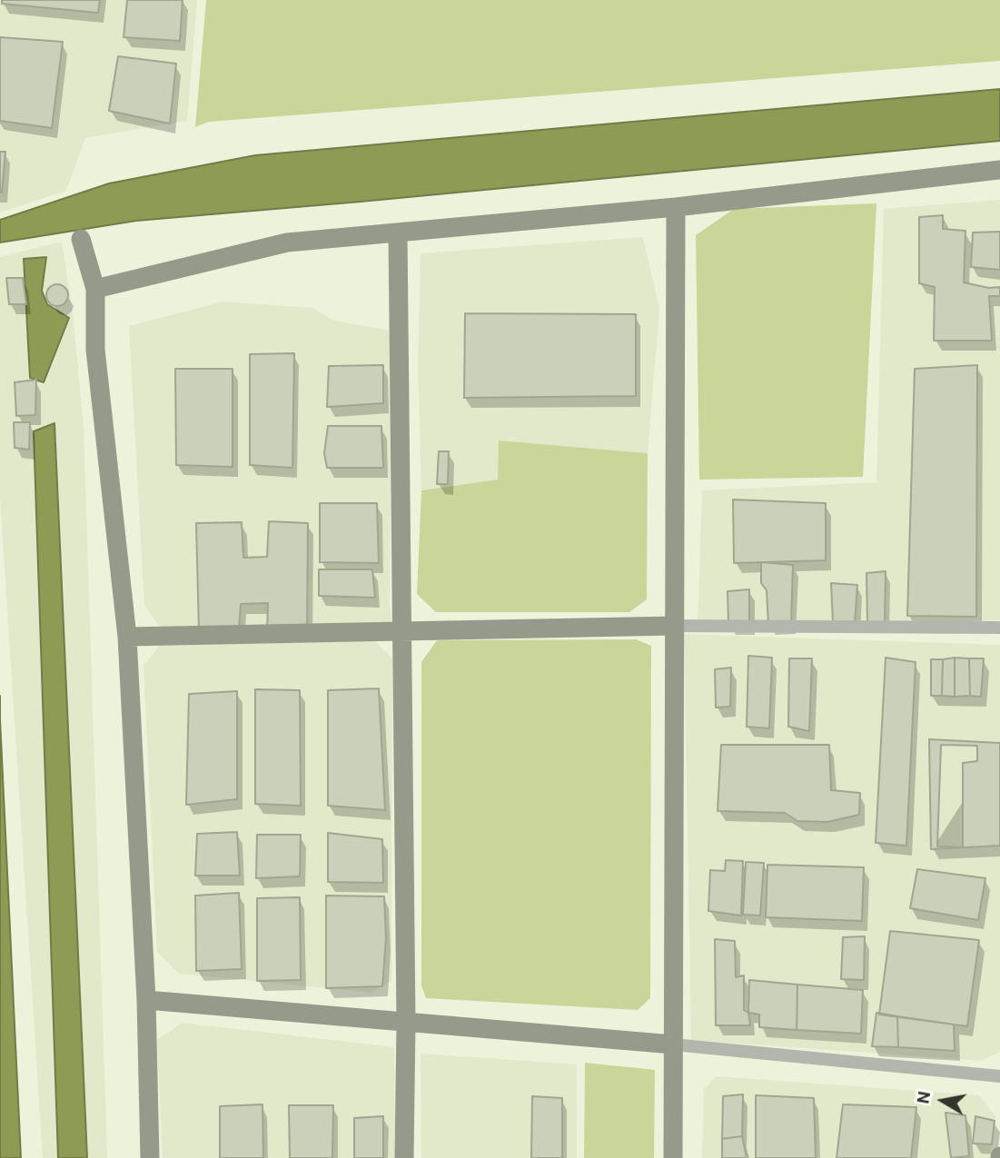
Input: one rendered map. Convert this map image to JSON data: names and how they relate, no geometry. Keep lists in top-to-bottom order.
{
  "north": "left"
}
